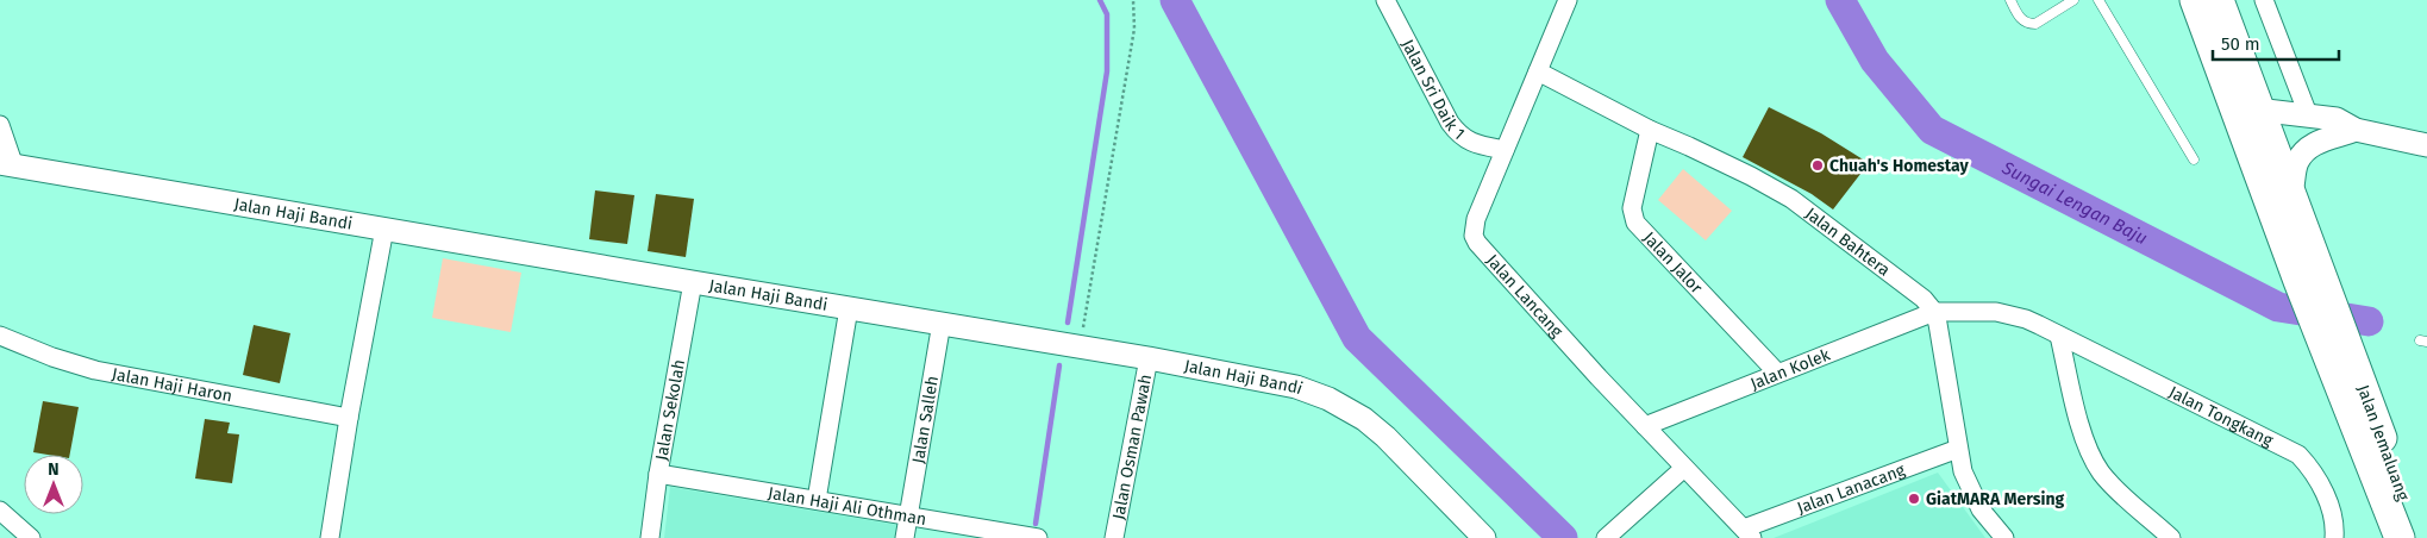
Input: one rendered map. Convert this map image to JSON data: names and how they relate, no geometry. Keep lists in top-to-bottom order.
{
  "streets": {
    "highway": ["Jalan Jemaluang"],
    "street": [
      "Jalan Sri Daik 1",
      "Jalan Haji Bandi",
      "Jalan Bahtera",
      "Jalan Jalor",
      "Jalan Lancang",
      "Jalan Kolek",
      "Jalan Haji Haron",
      "Jalan Sekolah",
      "Jalan Tongkang",
      "Jalan Salleh",
      "Jalan Osman Pawah",
      "Jalan Lanacang",
      "Jalan Haji Ali Othman"
    ]
  },
  "crossings": [
    ["Jalan Sri Daik 1", "Jalan Lancang"],
    ["Jalan Haji Bandi", "Jalan Sekolah"],
    ["Jalan Haji Bandi", "Jalan Salleh"],
    ["Jalan Haji Bandi", "Jalan Osman Pawah"],
    ["Jalan Bahtera", "Jalan Jalor"],
    ["Jalan Bahtera", "Jalan Lancang"],
    ["Jalan Bahtera", "Jalan Kolek"],
    ["Jalan Bahtera", "Jalan Tongkang"],
    ["Jalan Jalor", "Jalan Kolek"],
    ["Jalan Lancang", "Jalan Kolek"],
    ["Jalan Lancang", "Jalan Lanacang"],
    ["Jalan Kolek", "Jalan Tongkang"],
    ["Jalan Sekolah", "Jalan Haji Ali Othman"],
    ["Jalan Salleh", "Jalan Haji Ali Othman"]
  ],
  "water": ["Sungai Lengan Baju"],
  "places": ["Chuah's Homestay", "GiatMARA Mersing"],
  "scale_bar": "50 m",
  "north": "top"
}
